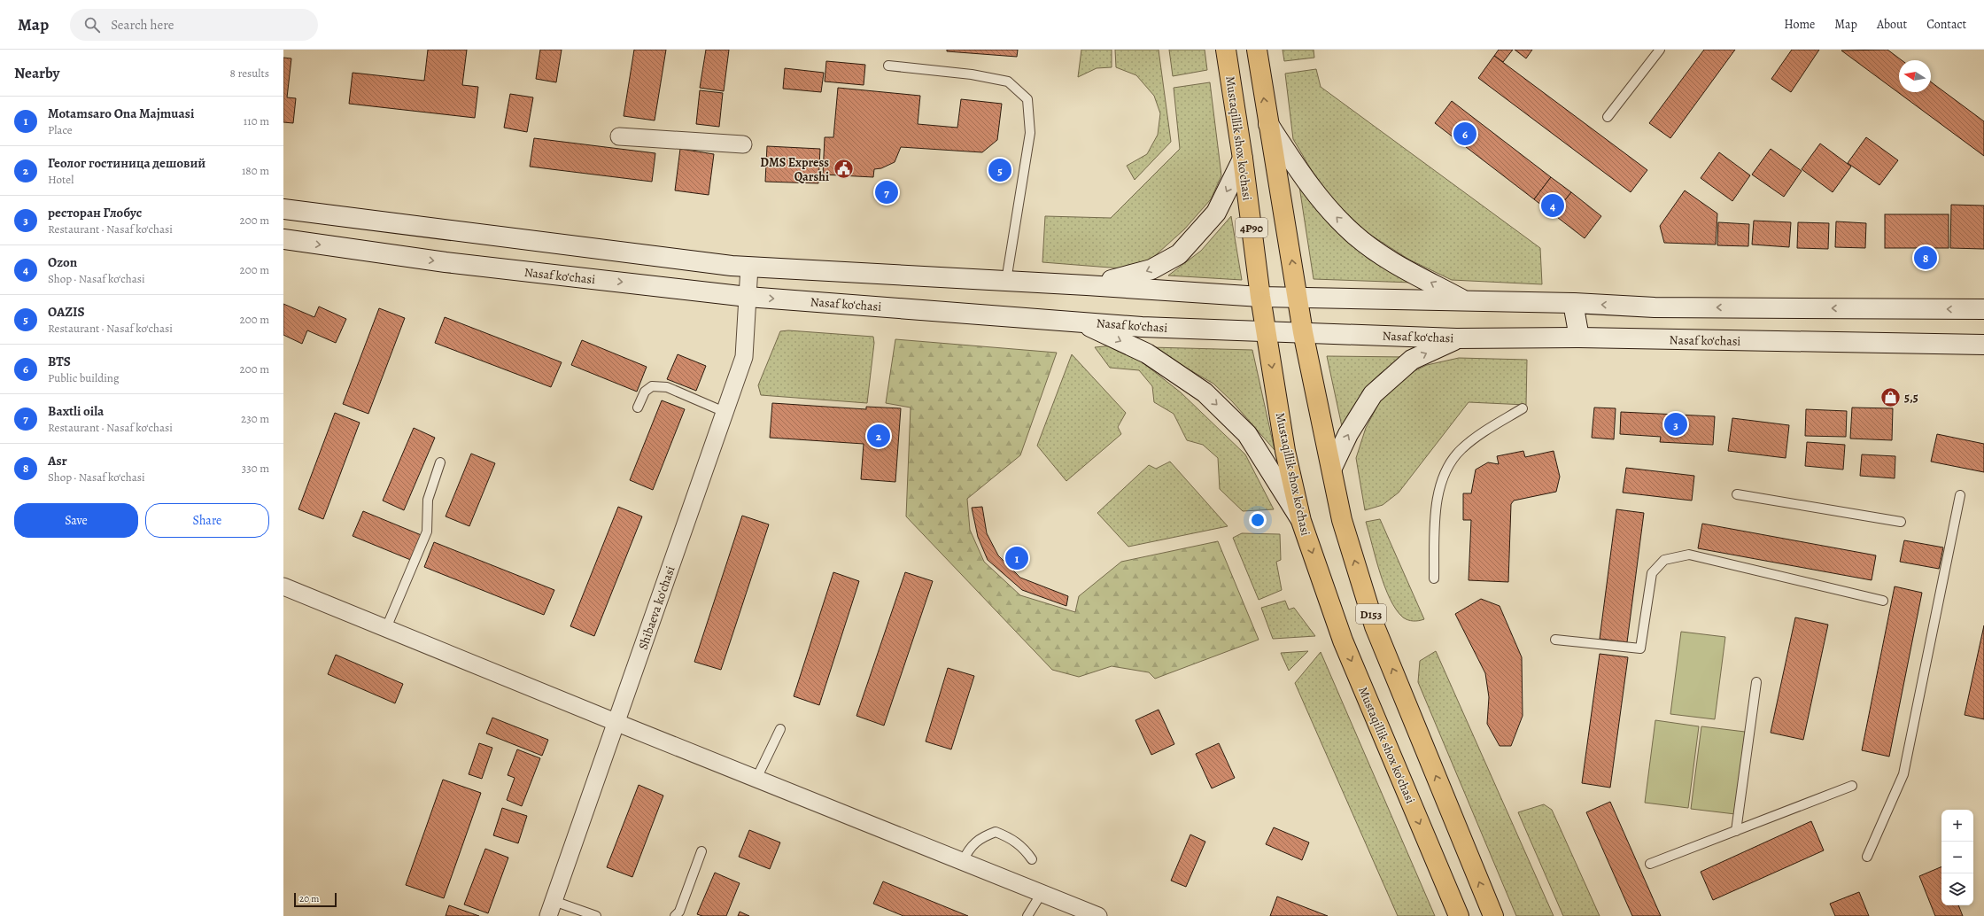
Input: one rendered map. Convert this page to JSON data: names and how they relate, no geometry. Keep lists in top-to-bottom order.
{
  "streets": {
    "main road": [
      "Mustaqillik shox ko'chasi",
      "4P90",
      "Nasaf ko‘chasi",
      "D153"
    ],
    "street": ["Shibaeva ko'chasi"]
  },
  "crossings": [
    ["Mustaqillik shox ko'chasi", "Nasaf ko‘chasi"],
    ["Nasaf ko‘chasi", "Shibaeva ko'chasi"],
    ["Nasaf ko‘chasi", "D153"]
  ],
  "places": {
    "public building": ["DMS Express Qarshi"],
    "shop": ["5,5"]
  },
  "scale_bar": "20 m",
  "north": "left",
  "page": {
    "header": "Map",
    "search": "Search here",
    "nav": [
      "Home",
      "Map",
      "About",
      "Contact"
    ],
    "heading": ["Nearby", "8 results"],
    "list": [
      {
        "mark": "1",
        "name": "Motamsaro Ona Majmuasi",
        "note": "Place",
        "value": "110 m"
      },
      {
        "mark": "2",
        "name": "Геолог гостиница дешовий",
        "note": "Hotel",
        "value": "180 m"
      },
      {
        "mark": "3",
        "name": "ресторан Глобус",
        "note": "Restaurant · Nasaf ko‘chasi",
        "value": "200 m"
      },
      {
        "mark": "4",
        "name": "Ozon",
        "note": "Shop · Nasaf ko‘chasi",
        "value": "200 m"
      },
      {
        "mark": "5",
        "name": "OAZIS",
        "note": "Restaurant · Nasaf ko‘chasi",
        "value": "200 m"
      },
      {
        "mark": "6",
        "name": "BTS",
        "note": "Public building",
        "value": "200 m"
      },
      {
        "mark": "7",
        "name": "Baxtli oila",
        "note": "Restaurant · Nasaf ko‘chasi",
        "value": "230 m"
      },
      {
        "mark": "8",
        "name": "Asr",
        "note": "Shop · Nasaf ko‘chasi",
        "value": "330 m"
      }
    ],
    "pins": [
      "6",
      "5",
      "7",
      "4",
      "8",
      "3",
      "2",
      "1"
    ],
    "buttons": ["Save", "Share"],
    "map_buttons": ["+", "−"],
    "scale": "20 m"
  }
}
